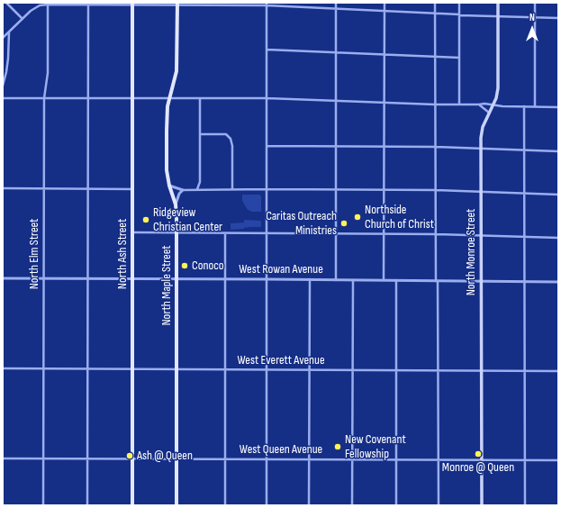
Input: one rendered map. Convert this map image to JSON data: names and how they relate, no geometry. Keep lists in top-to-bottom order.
{
  "streets": {
    "main road": ["North Monroe Street", "North Ash Street", "North Maple Street"],
    "street": [
      "North Elm Street",
      "West Rowan Avenue",
      "West Everett Avenue",
      "West Queen Avenue"
    ]
  },
  "crossings": [
    ["North Monroe Street", "West Rowan Avenue"],
    ["North Monroe Street", "West Everett Avenue"],
    ["North Monroe Street", "West Queen Avenue"],
    ["North Elm Street", "West Rowan Avenue"],
    ["North Elm Street", "West Everett Avenue"],
    ["North Elm Street", "West Queen Avenue"],
    ["North Ash Street", "West Rowan Avenue"],
    ["North Ash Street", "West Everett Avenue"],
    ["North Ash Street", "West Queen Avenue"],
    ["West Rowan Avenue", "North Maple Street"],
    ["North Maple Street", "West Everett Avenue"],
    ["North Maple Street", "West Queen Avenue"]
  ],
  "places": [
    "Northside Church of Christ",
    "Ridgeview Christian Center",
    "Caritas Outreach Ministries",
    "Conoco",
    "New Covenant Fellowship",
    "Monroe @ Queen",
    "Ash @ Queen"
  ],
  "north": "top"
}
